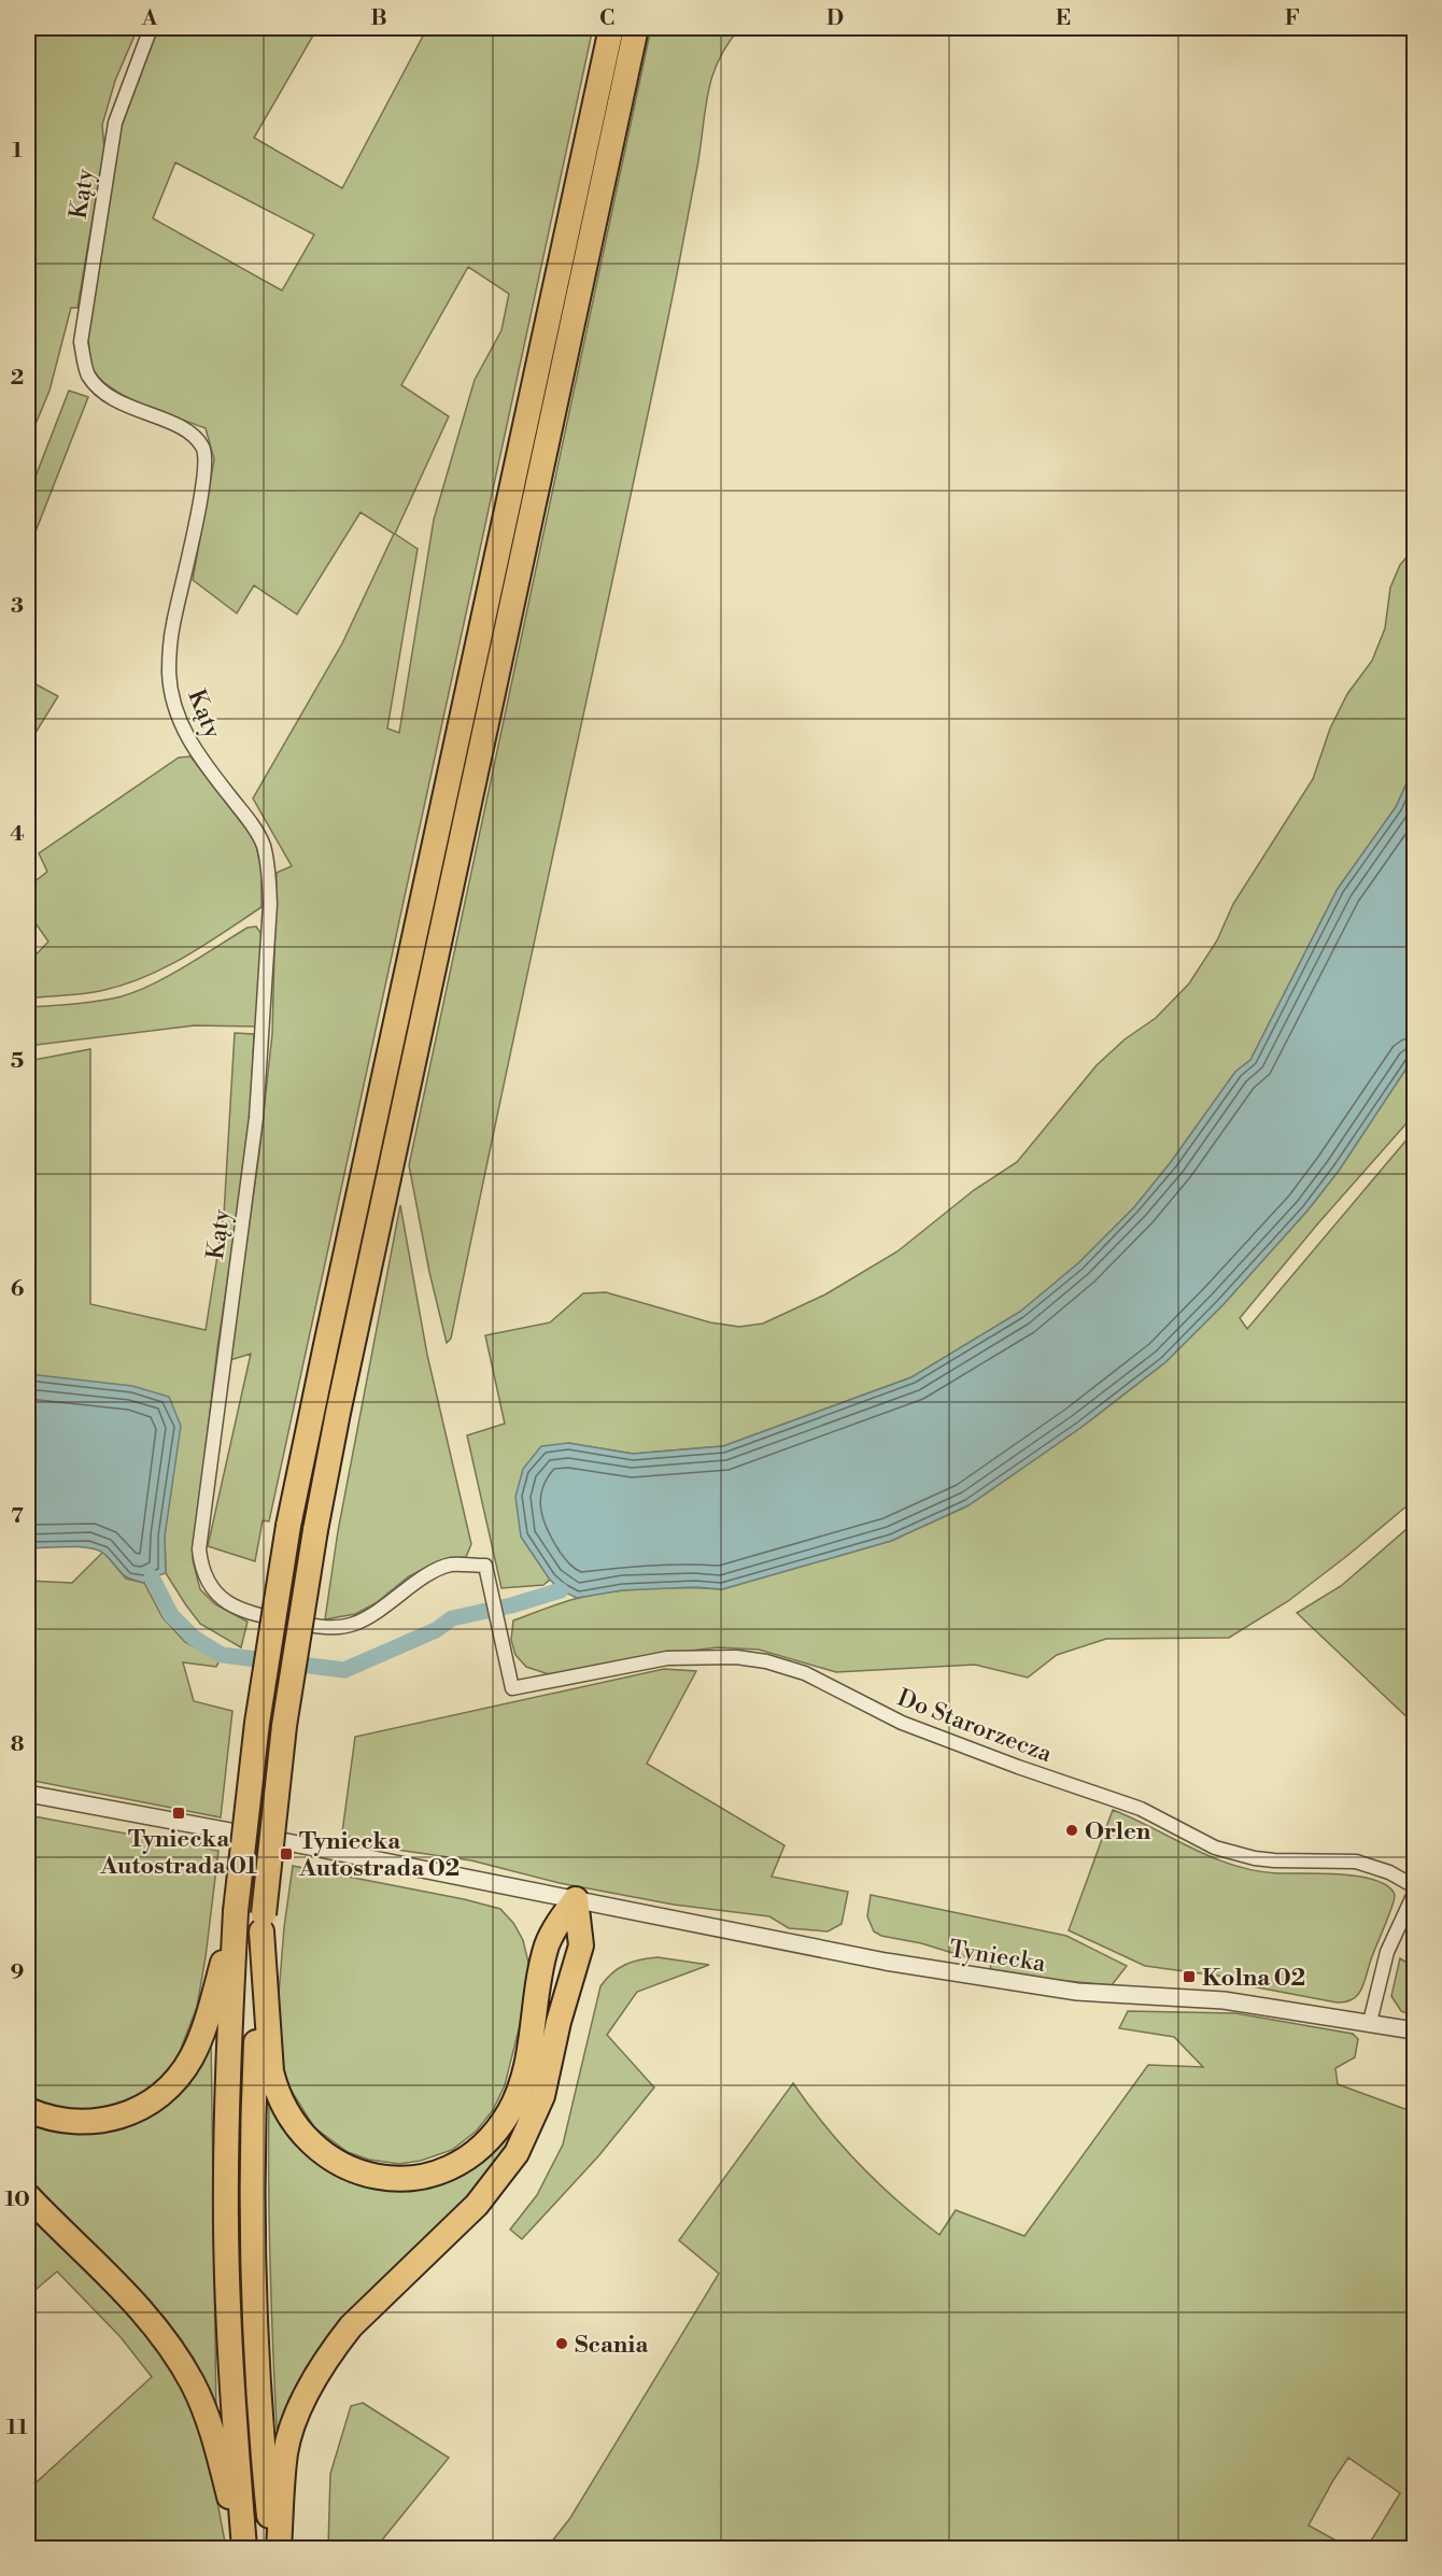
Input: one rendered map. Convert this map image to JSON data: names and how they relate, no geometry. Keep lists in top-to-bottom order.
{
  "streets": {
    "street": ["Kąty", "Do Starorzecza", "Tyniecka"]
  },
  "crossings": [
    ["Kąty", "Do Starorzecza"]
  ],
  "places": {
    "transit": ["Tyniecka Autostrada 01", "Tyniecka Autostrada 02", "Kolna 02"],
    "other": ["Orlen", "Scania"]
  },
  "grid": {
    "columns": [
      "A",
      "B",
      "C",
      "D",
      "E",
      "F"
    ],
    "rows": [
      "1",
      "2",
      "3",
      "4",
      "5",
      "6",
      "7",
      "8",
      "9",
      "10",
      "11"
    ]
  }
}
